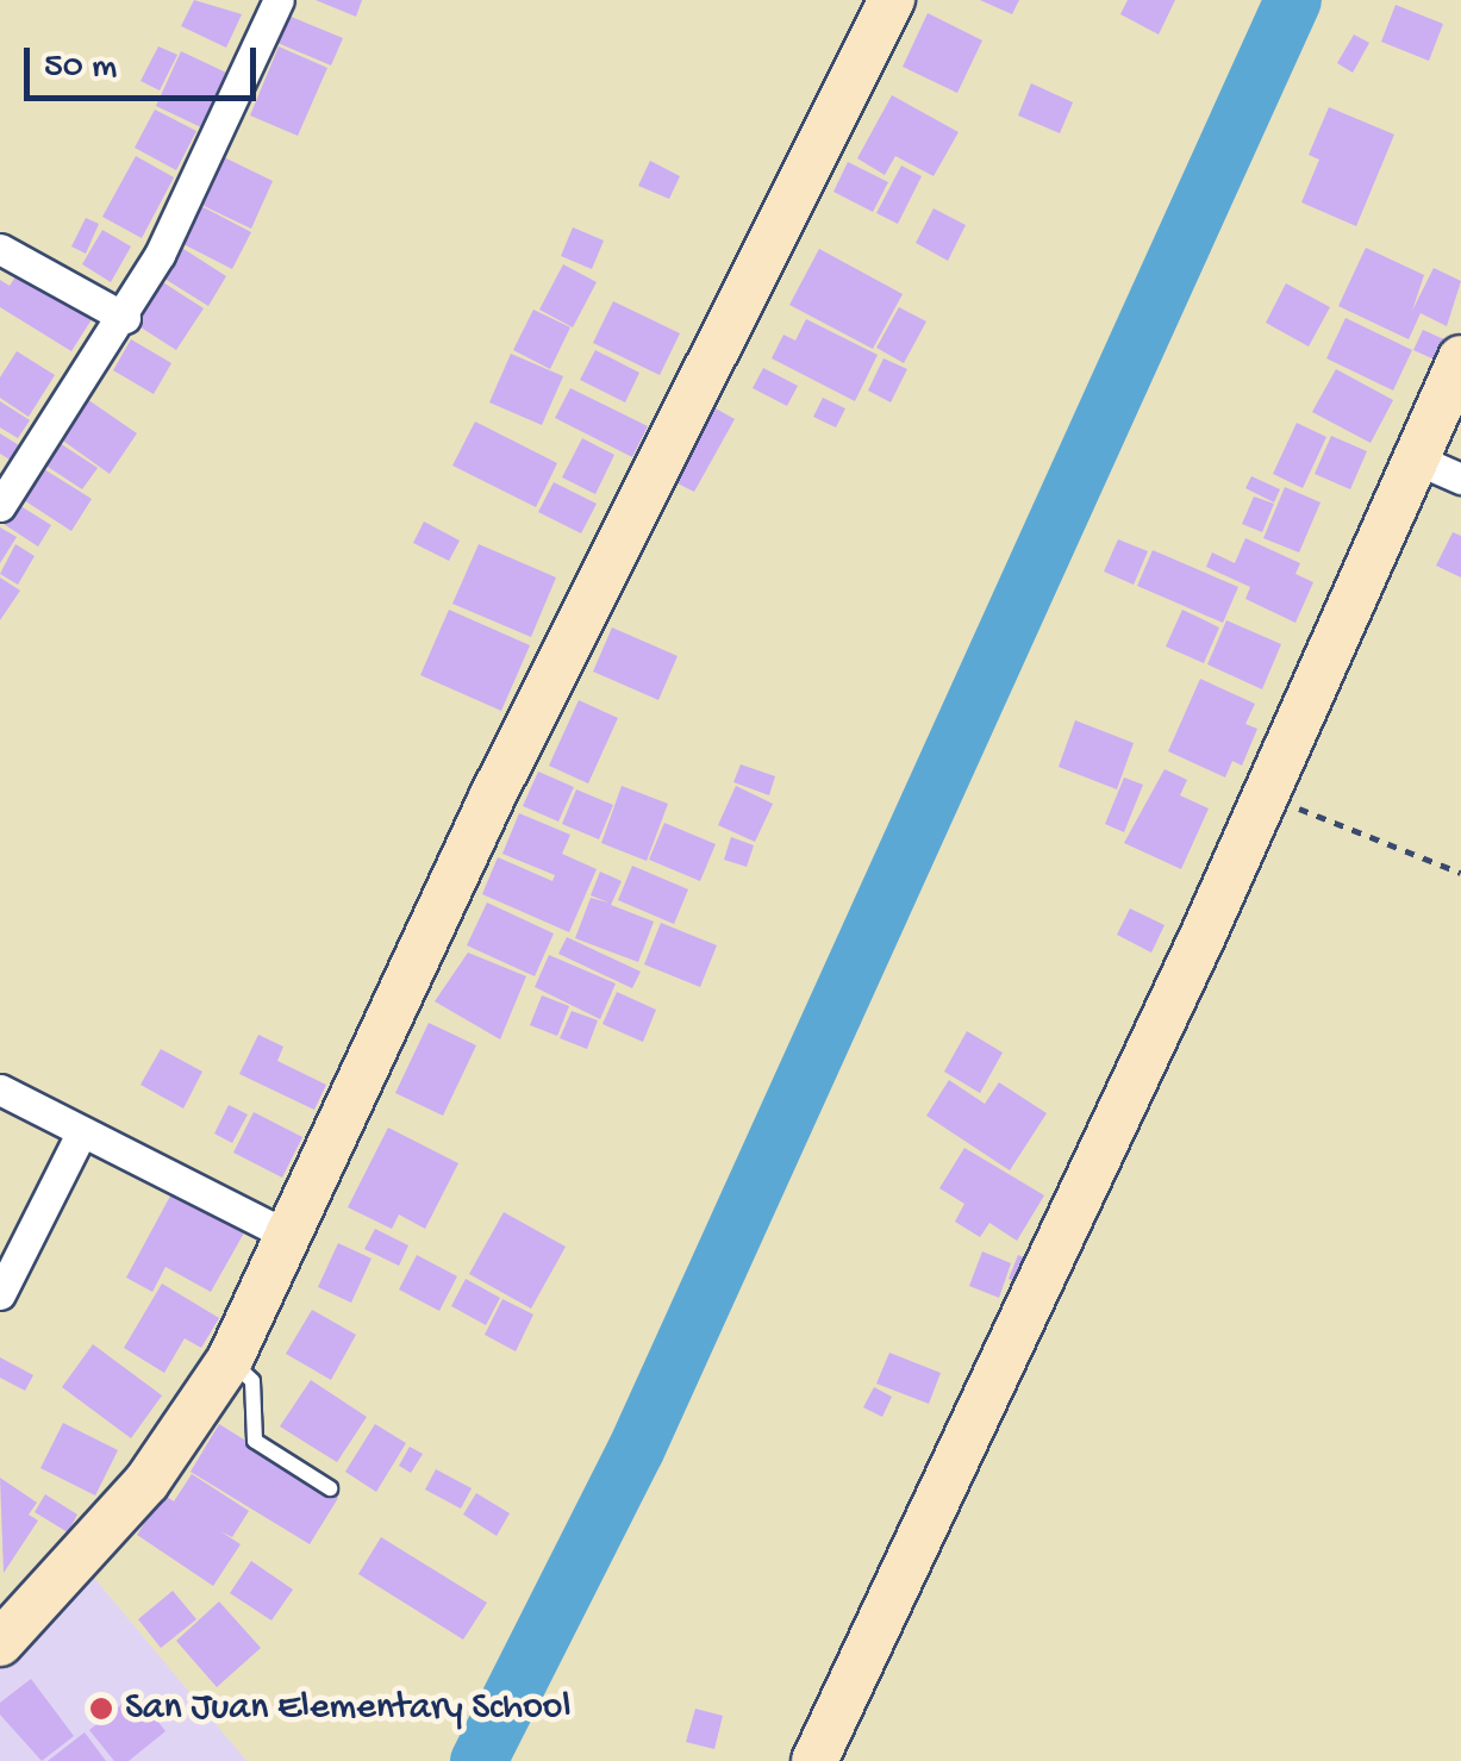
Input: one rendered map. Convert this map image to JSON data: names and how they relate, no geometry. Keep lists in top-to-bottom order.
{
  "places": ["San Juan Elementary School"],
  "scale_bar": "50 m"
}
